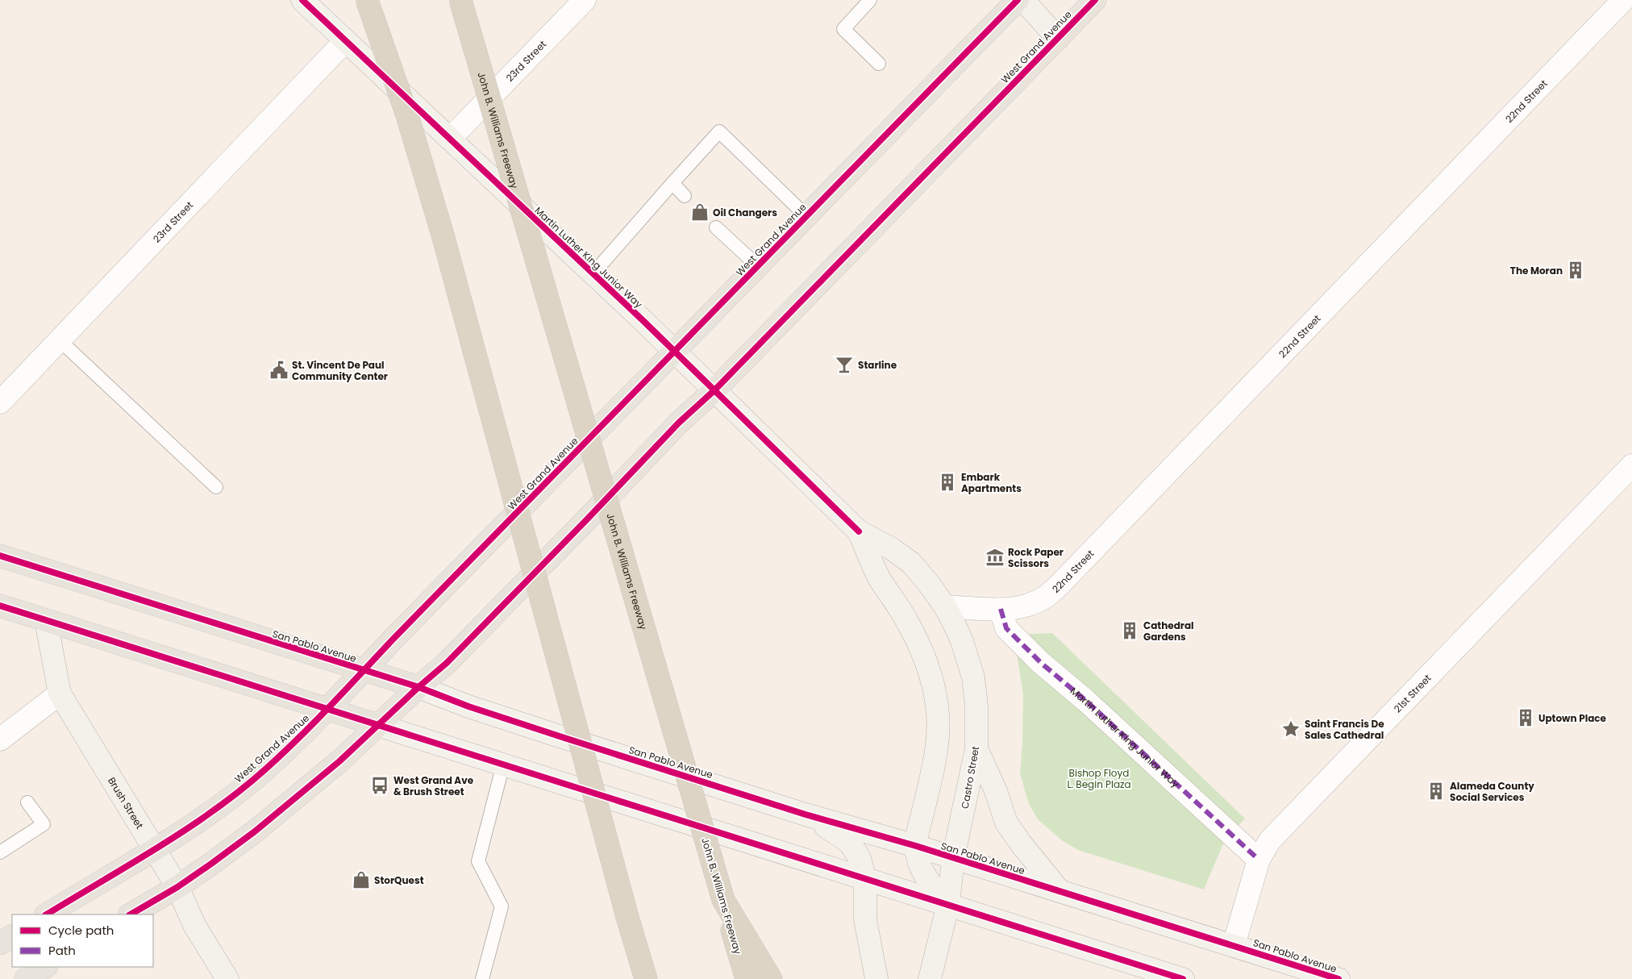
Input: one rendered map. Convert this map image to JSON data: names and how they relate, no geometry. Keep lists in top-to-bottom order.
{
  "streets": {
    "highway": ["John B. Williams Freeway"],
    "main road": [
      "West Grand Avenue",
      "Martin Luther King Junior Way",
      "San Pablo Avenue",
      "Castro Street",
      "Brush Street"
    ],
    "street": ["23rd Street", "22nd Street", "21st Street"]
  },
  "crossings": [
    ["West Grand Avenue", "Martin Luther King Junior Way"],
    ["West Grand Avenue", "San Pablo Avenue"],
    ["West Grand Avenue", "Brush Street"],
    ["23rd Street", "Martin Luther King Junior Way"],
    ["22nd Street", "Martin Luther King Junior Way"],
    ["22nd Street", "Castro Street"],
    ["Martin Luther King Junior Way", "San Pablo Avenue"],
    ["Martin Luther King Junior Way", "21st Street"],
    ["Martin Luther King Junior Way", "Castro Street"],
    ["San Pablo Avenue", "21st Street"],
    ["San Pablo Avenue", "Castro Street"]
  ],
  "parks": ["Bishop Floyd L. Begin Plaza"],
  "places": {
    "shop": ["Oil Changers", "StorQuest"],
    "building": [
      "The Moran",
      "Embark Apartments",
      "Cathedral Gardens",
      "Uptown Place",
      "Alameda County Social Services"
    ],
    "bar": ["Starline"],
    "public building": ["St. Vincent De Paul Community Center"],
    "museum": ["Rock Paper Scissors"],
    "place": ["Saint Francis De Sales Cathedral"],
    "bus stop": ["West Grand Ave & Brush Street"]
  },
  "legend": ["Cycle path", "Path"]
}
